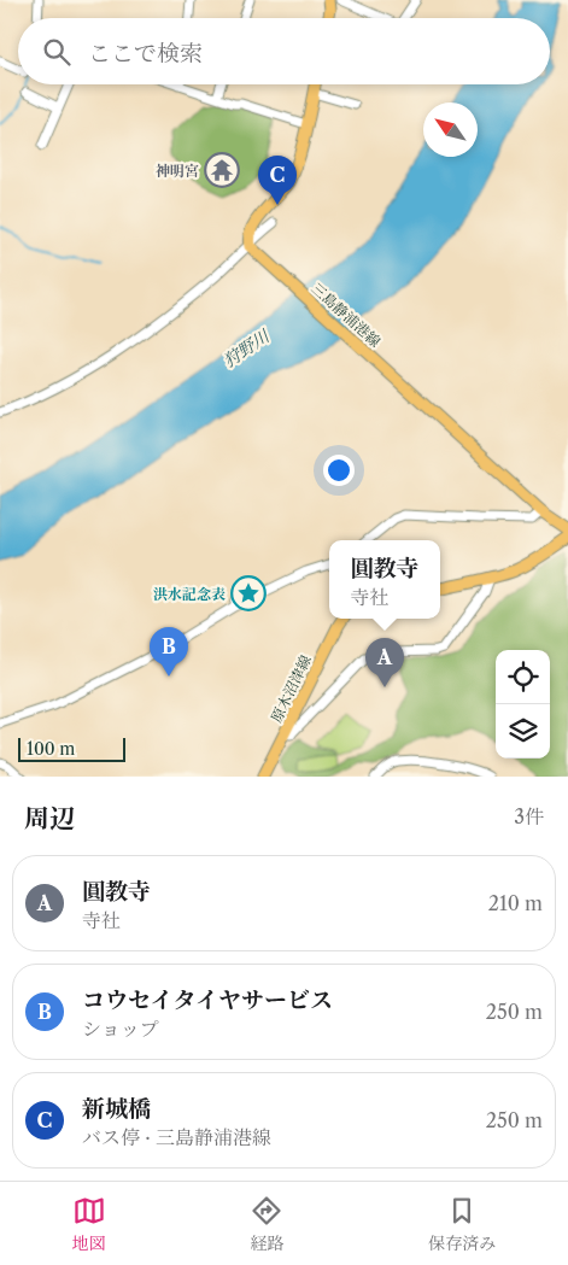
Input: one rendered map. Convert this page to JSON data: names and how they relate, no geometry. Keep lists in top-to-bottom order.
{
  "streets": {
    "main road": ["三島静浦港線", "原木沼津線"]
  },
  "water": ["狩野川"],
  "places": {
    "temple": ["神明宮"],
    "place": ["洪水記念表"]
  },
  "scale_bar": "100 m",
  "north": "top left",
  "page": {
    "search": "ここで検索",
    "pins": ["C", "B", "A"],
    "popup": ["圓教寺", "寺社"],
    "scale": "100 m",
    "heading": ["周辺", "3件"],
    "list": [
      {
        "mark": "A",
        "name": "圓教寺",
        "note": "寺社",
        "value": "210 m"
      },
      {
        "mark": "B",
        "name": "コウセイタイヤサービス",
        "note": "ショップ",
        "value": "250 m"
      },
      {
        "mark": "C",
        "name": "新城橋",
        "note": "バス停 · 三島静浦港線",
        "value": "250 m"
      }
    ],
    "nav": ["地図", "経路", "保存済み"]
  }
}
